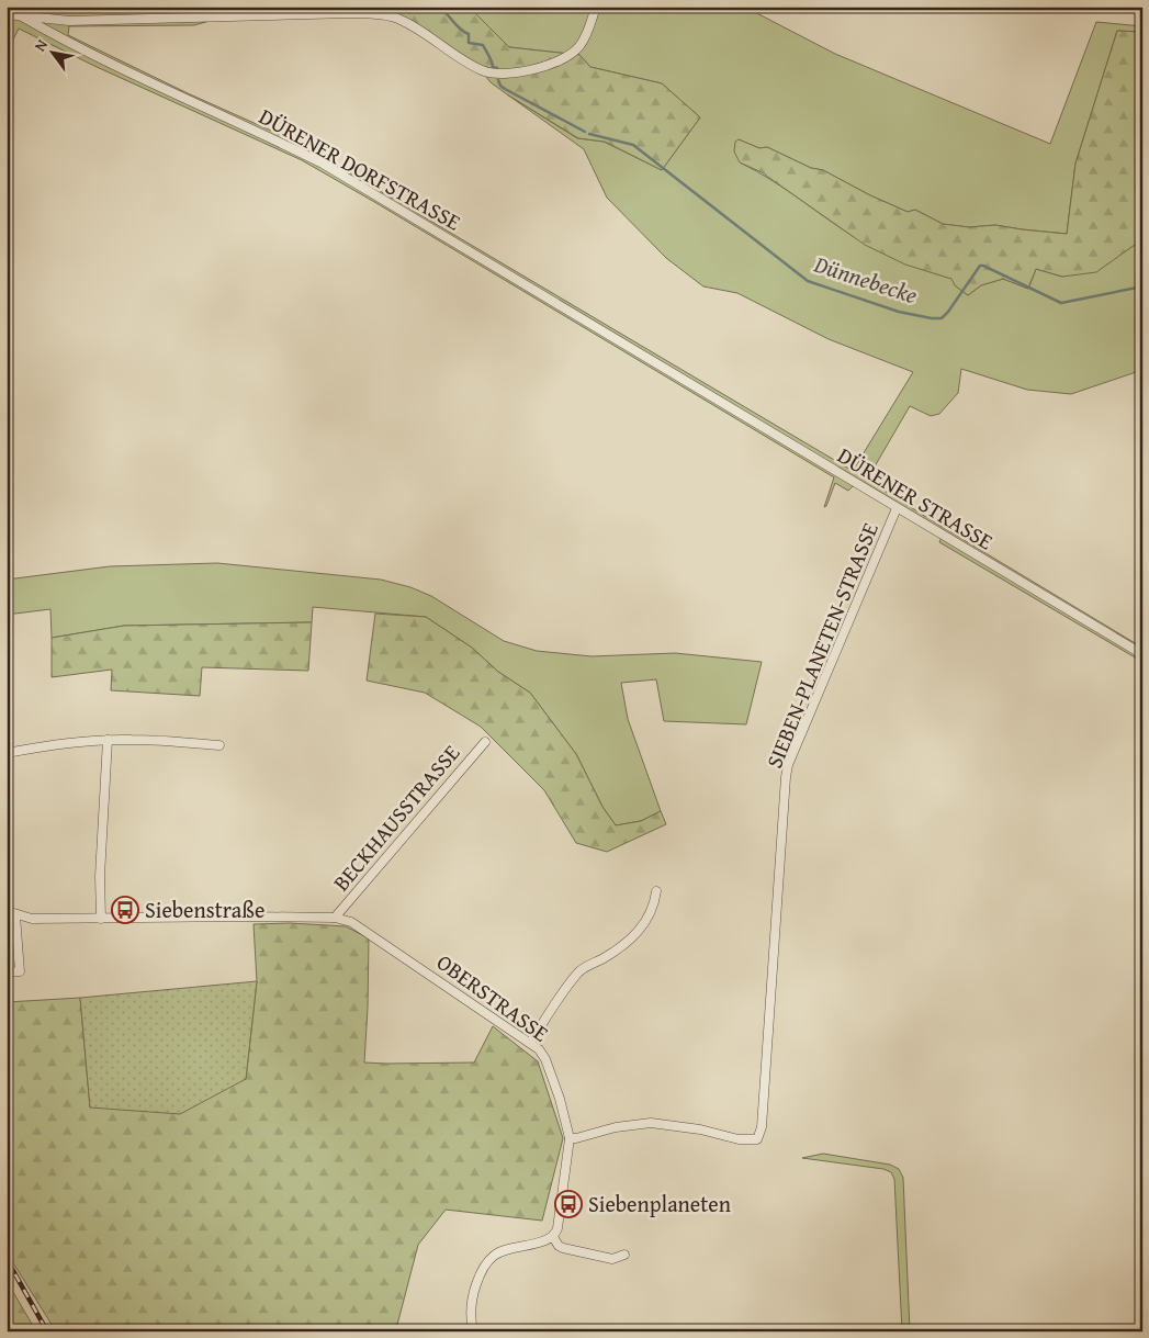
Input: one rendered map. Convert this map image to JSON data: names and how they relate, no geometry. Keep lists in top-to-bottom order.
{
  "streets": {
    "street": [
      "DÜRENER DORFSTRASSE",
      "DÜRENER STRASSE",
      "SIEBEN-PLANETEN-STRASSE",
      "BECKHAUSSTRASSE",
      "OBERSTRASSE"
    ]
  },
  "crossings": [
    ["DÜRENER DORFSTRASSE", "DÜRENER STRASSE"],
    ["DÜRENER STRASSE", "SIEBEN-PLANETEN-STRASSE"],
    ["SIEBEN-PLANETEN-STRASSE", "OBERSTRASSE"],
    ["BECKHAUSSTRASSE", "OBERSTRASSE"]
  ],
  "water": ["Dünnebecke"],
  "places": {
    "bus stop": ["Siebenstraße", "Siebenplaneten"]
  },
  "north": "top left"
}
